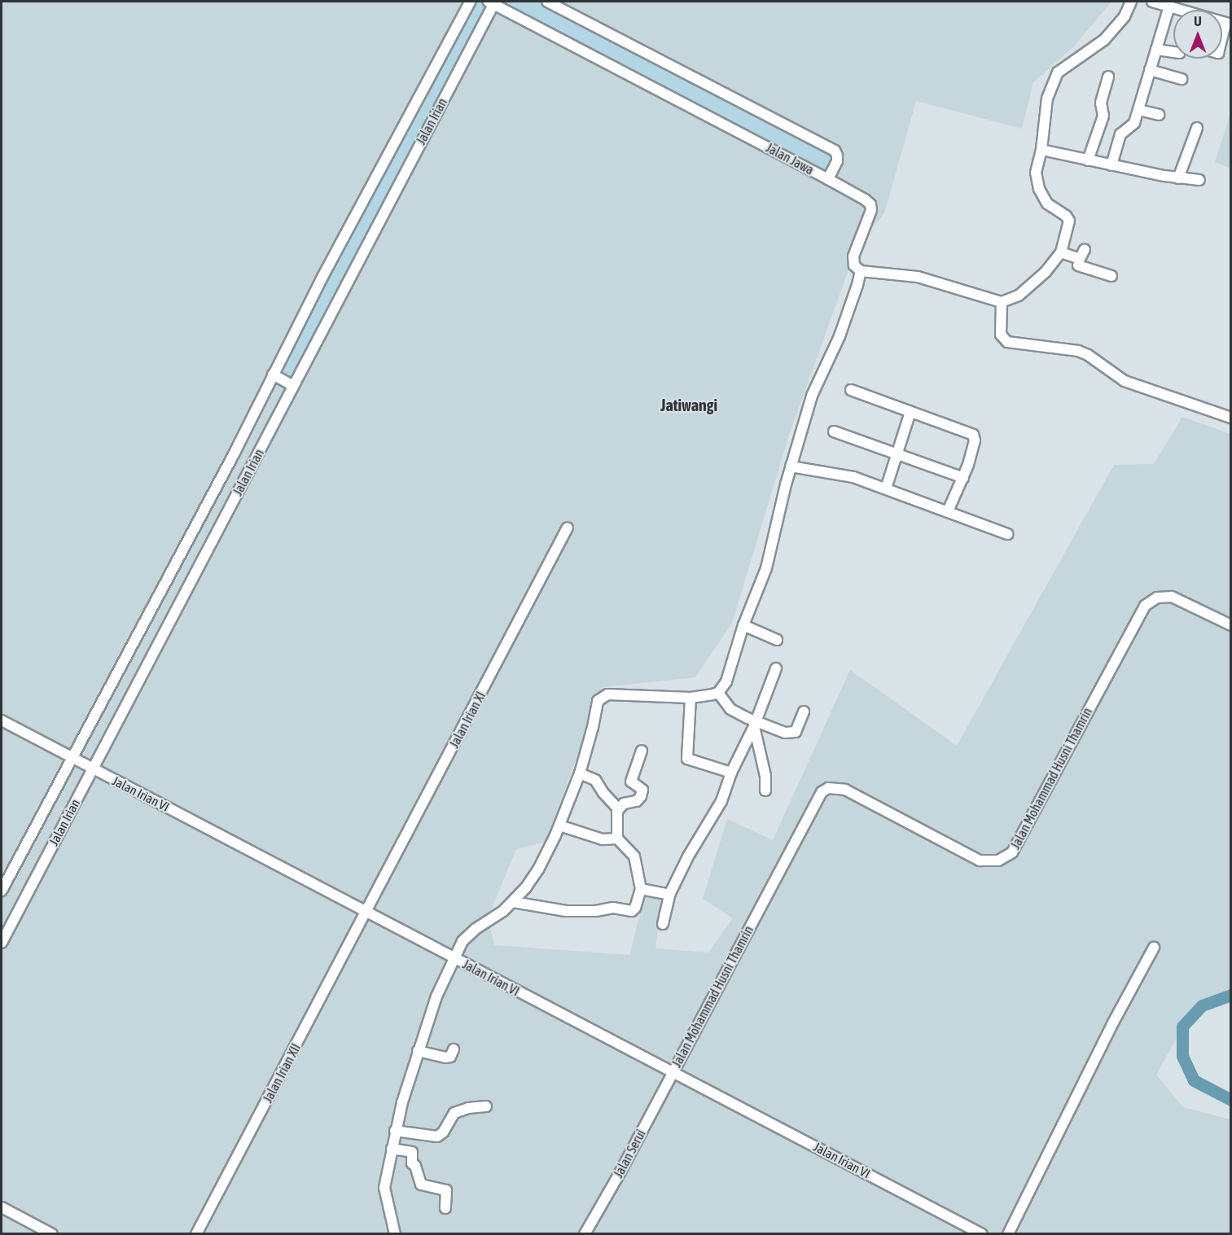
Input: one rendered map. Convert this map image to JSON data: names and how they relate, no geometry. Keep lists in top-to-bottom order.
{
  "streets": {
    "street": [
      "Jalan Irian",
      "Jalan Jawa",
      "Jalan Irian XI",
      "Jalan Mohammad Husni Thamrin",
      "Jalan Irian VI",
      "Jalan Irian XII",
      "Jalan Serui"
    ]
  },
  "crossings": [
    ["Jalan Irian", "Jalan Jawa"],
    ["Jalan Irian", "Jalan Irian VI"],
    ["Jalan Irian XI", "Jalan Irian VI"],
    ["Jalan Irian XI", "Jalan Irian XII"],
    ["Jalan Mohammad Husni Thamrin", "Jalan Irian VI"],
    ["Jalan Mohammad Husni Thamrin", "Jalan Serui"],
    ["Jalan Irian VI", "Jalan Irian XII"],
    ["Jalan Irian VI", "Jalan Serui"]
  ],
  "districts": ["Jatiwangi"],
  "north": "top"
}
